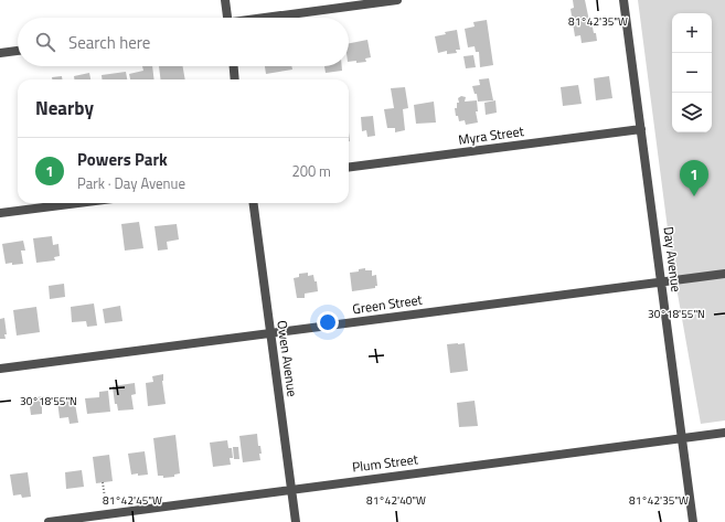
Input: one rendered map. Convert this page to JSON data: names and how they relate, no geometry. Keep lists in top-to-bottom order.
{
  "streets": {
    "street": [
      "Myra Street",
      "Day Avenue",
      "Green Street",
      "Owen Avenue",
      "Plum Street"
    ]
  },
  "crossings": [
    ["Myra Street", "Day Avenue"],
    ["Day Avenue", "Green Street"],
    ["Day Avenue", "Plum Street"],
    ["Green Street", "Owen Avenue"],
    ["Owen Avenue", "Plum Street"]
  ],
  "page": {
    "map_buttons": ["+", "−"],
    "search": "Search here",
    "heading": "Nearby",
    "list": [
      {
        "mark": "1",
        "name": "Powers Park",
        "note": "Park · Day Avenue",
        "value": "200 m"
      }
    ],
    "pins": "1"
  },
  "coordinates": [
    "81°42'35\"W",
    "30°18'55\"N",
    "81°42'45\"W",
    "81°42'40\"W"
  ]
}
